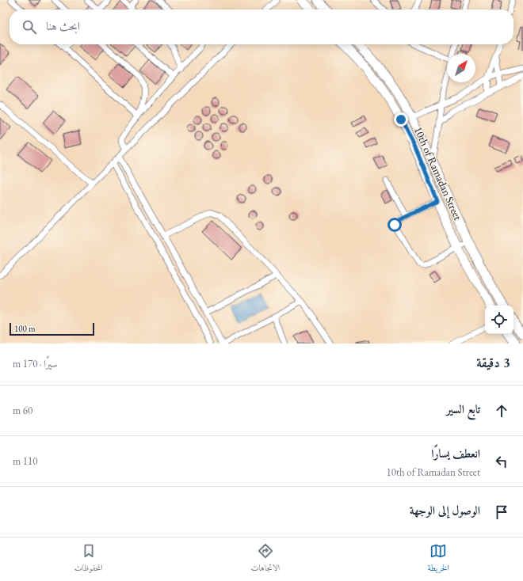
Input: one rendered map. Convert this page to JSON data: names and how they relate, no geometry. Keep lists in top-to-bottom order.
{
  "streets": {
    "main road": ["10th of Ramadan Street"]
  },
  "scale_bar": "100 m",
  "north": "top right",
  "page": {
    "search": "ابحث هنا",
    "scale": "100 m",
    "heading": ["3 دقيقة", "سيرًا · 170 m"],
    "list": [
      ["تابع السير", "60 m"],
      ["انعطف يسارًا", "10th of Ramadan Street", "110 m"],
      "الوصول إلى الوجهة"
    ],
    "nav": ["الخريطة", "الاتجاهات", "المحفوظات"]
  }
}
